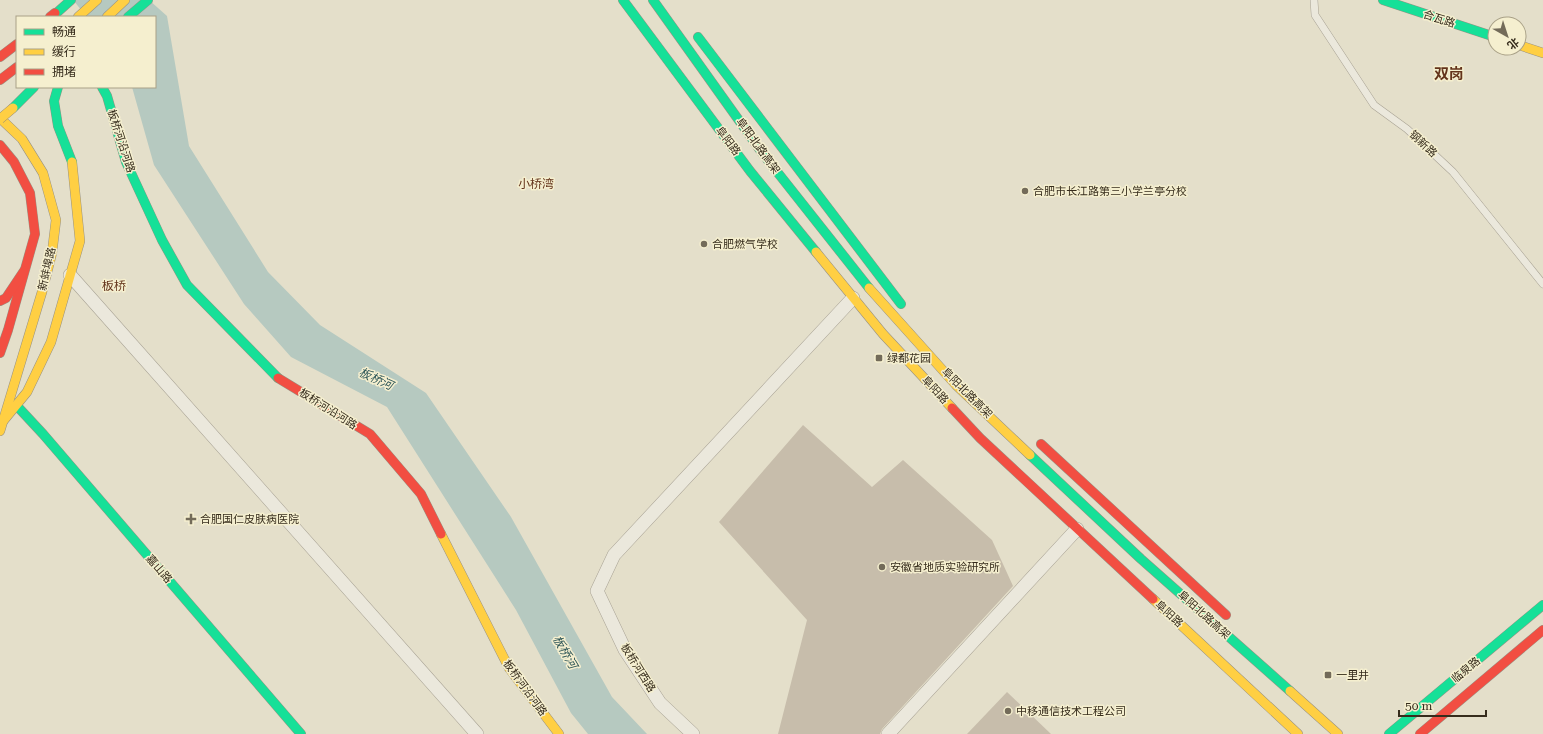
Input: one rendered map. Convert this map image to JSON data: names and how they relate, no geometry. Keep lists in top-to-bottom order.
{
  "streets": {
    "main road": [
      "合瓦路",
      "板桥河沿河路",
      "阜阳路",
      "阜阳北路高架",
      "新蚌埠路",
      "嘉山路",
      "临泉路"
    ],
    "street": ["板桥河西路"],
    "lane": ["钢新路"]
  },
  "crossings": [
    ["阜阳路", "板桥河西路"]
  ],
  "districts": ["双岗", "小桥湾", "板桥"],
  "water": ["板桥河"],
  "places": {
    "other": [
      "合肥市长江路第三小学兰亭分校",
      "合肥燃气学校",
      "安徽省地质实验研究所",
      "中移通信技术工程公司"
    ],
    "transit": ["绿都花园", "一里井"],
    "health": ["合肥国仁皮肤病医院"]
  },
  "legend": ["畅通", "缓行", "拥堵"],
  "scale_bar": "50 m",
  "north": "bottom right"
}
